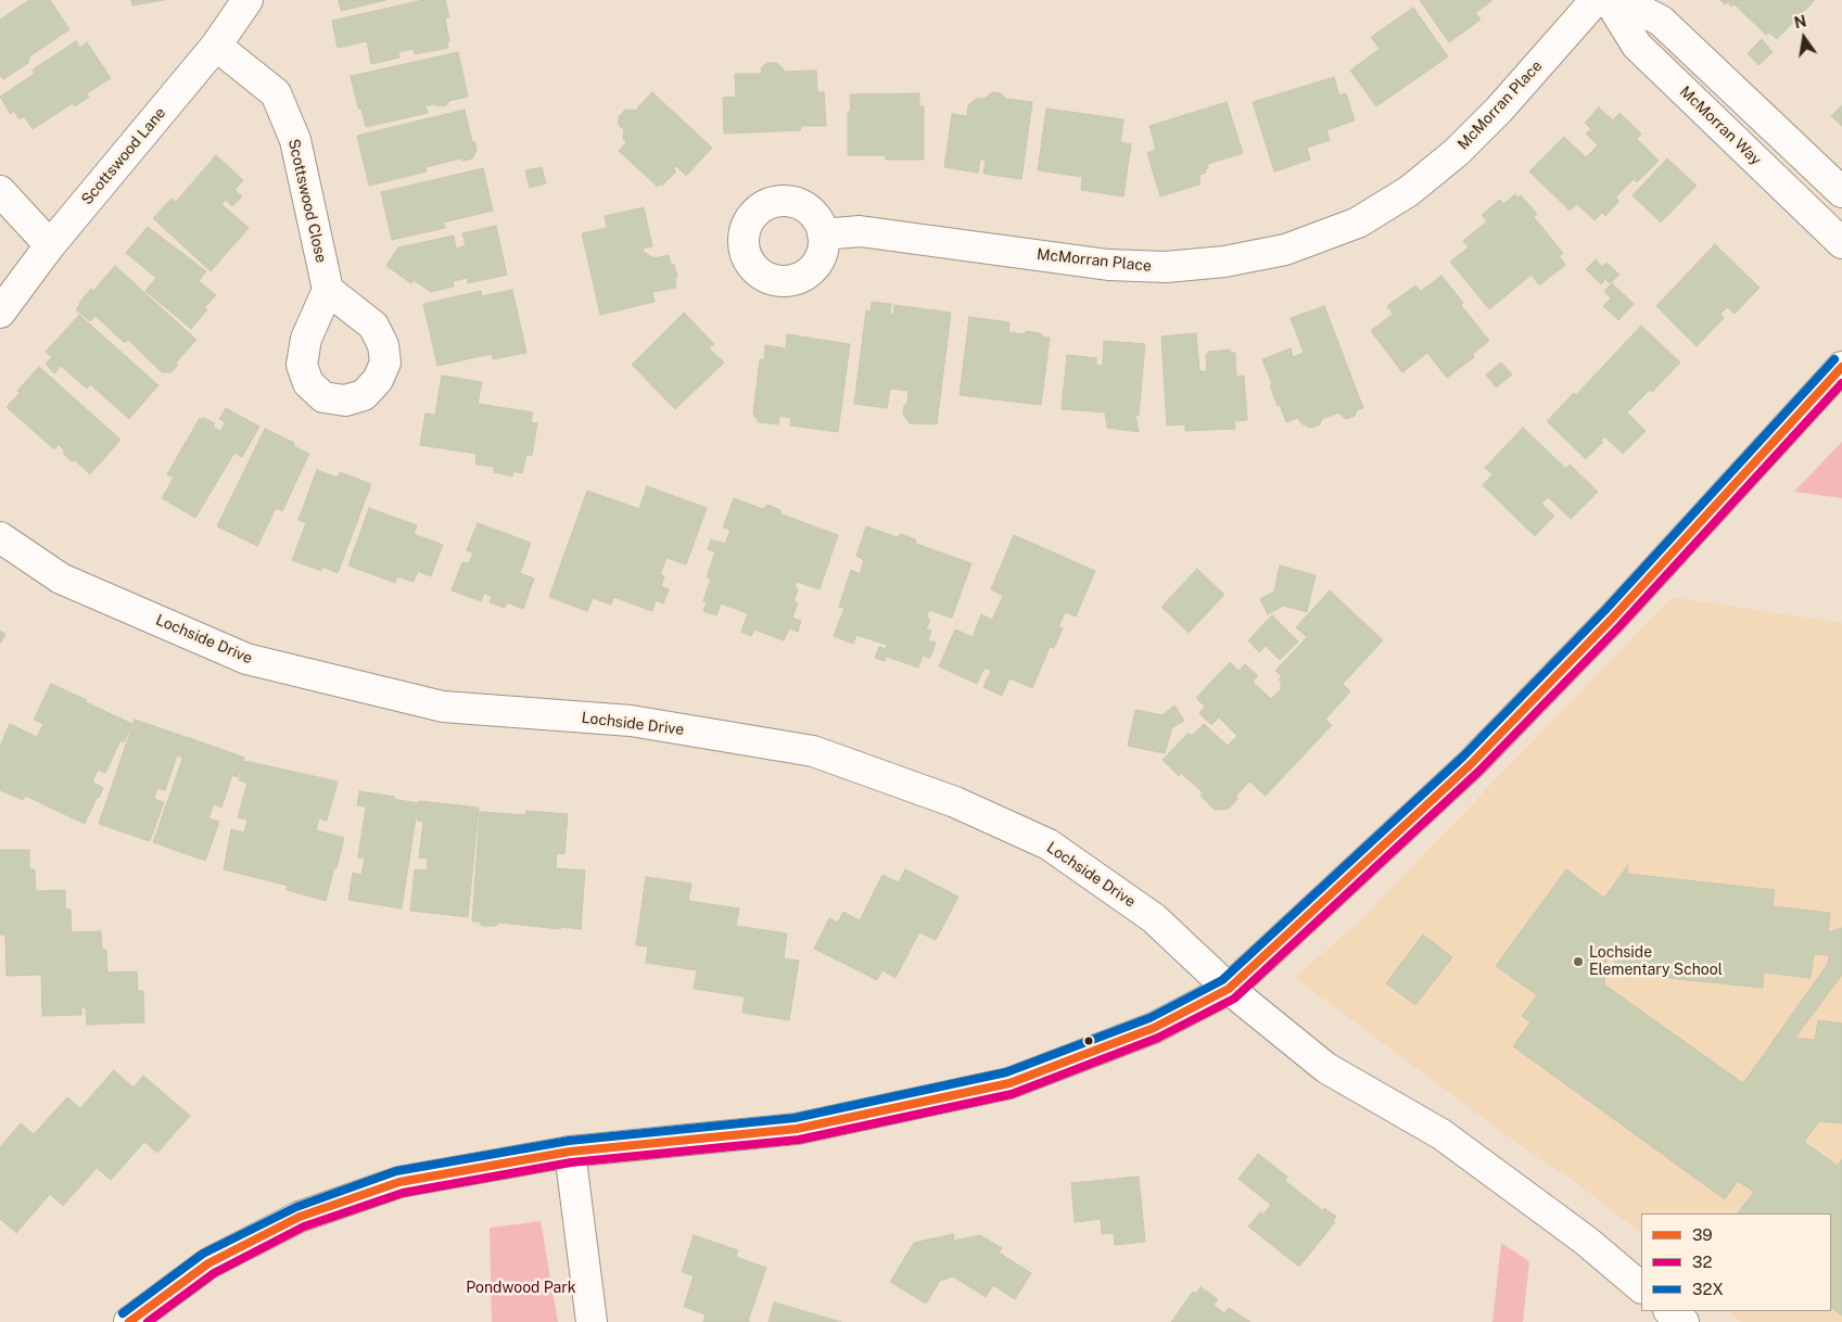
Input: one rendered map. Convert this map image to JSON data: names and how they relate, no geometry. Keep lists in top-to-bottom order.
{
  "streets": {
    "street": [
      "McMorran Place",
      "McMorran Way",
      "Scottswood Lane",
      "Scottswood Close",
      "Lochside Drive"
    ]
  },
  "crossings": [
    ["Scottswood Lane", "Scottswood Close"]
  ],
  "parks": ["Pondwood Park"],
  "places": ["Lochside Elementary School"],
  "lines": ["transit line 32X", "transit line 39", "transit line 32"],
  "legend": ["39", "32", "32X"],
  "north": "top"
}
